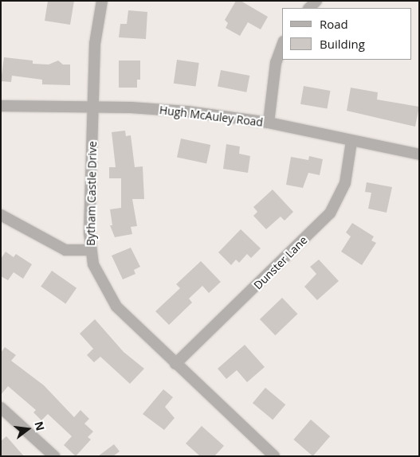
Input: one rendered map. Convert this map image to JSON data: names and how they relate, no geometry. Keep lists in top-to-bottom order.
{
  "streets": {
    "street": ["Hugh McAuley Road", "Bytham Castle Drive", "Dunster Lane"]
  },
  "crossings": [
    ["Hugh McAuley Road", "Bytham Castle Drive"],
    ["Hugh McAuley Road", "Dunster Lane"],
    ["Bytham Castle Drive", "Dunster Lane"]
  ],
  "legend": ["Road", "Building"],
  "north": "right"
}
